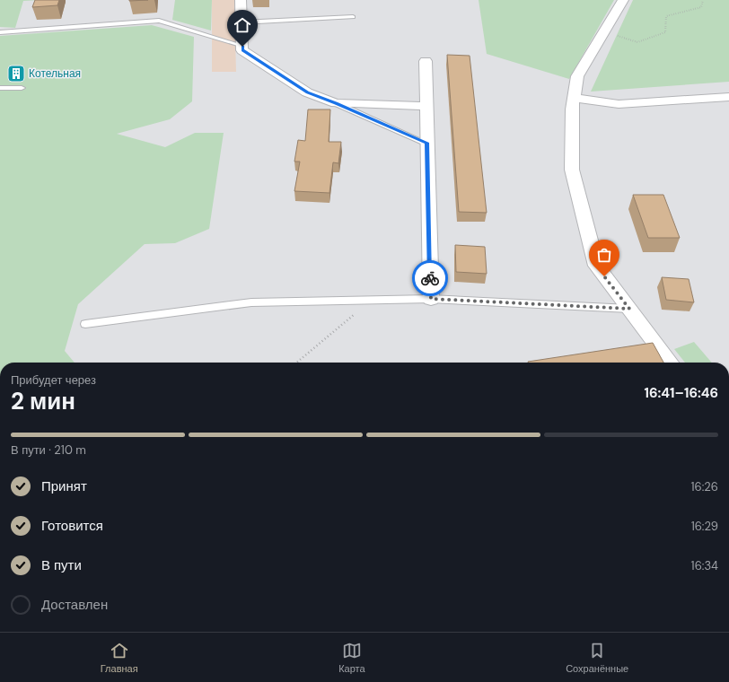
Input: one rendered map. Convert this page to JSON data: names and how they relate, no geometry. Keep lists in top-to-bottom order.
{
  "places": {
    "building": ["Котельная"]
  },
  "page": {
    "heading": ["2 мин", "Прибудет через", "16:41–16:46"],
    "bar": "В пути · 210 m",
    "list": [
      ["Принят", "16:26"],
      ["Готовится", "16:29"],
      ["В пути", "16:34"],
      "Доставлен"
    ],
    "tabs": ["Главная", "Карта", "Сохранённые"]
  }
}
